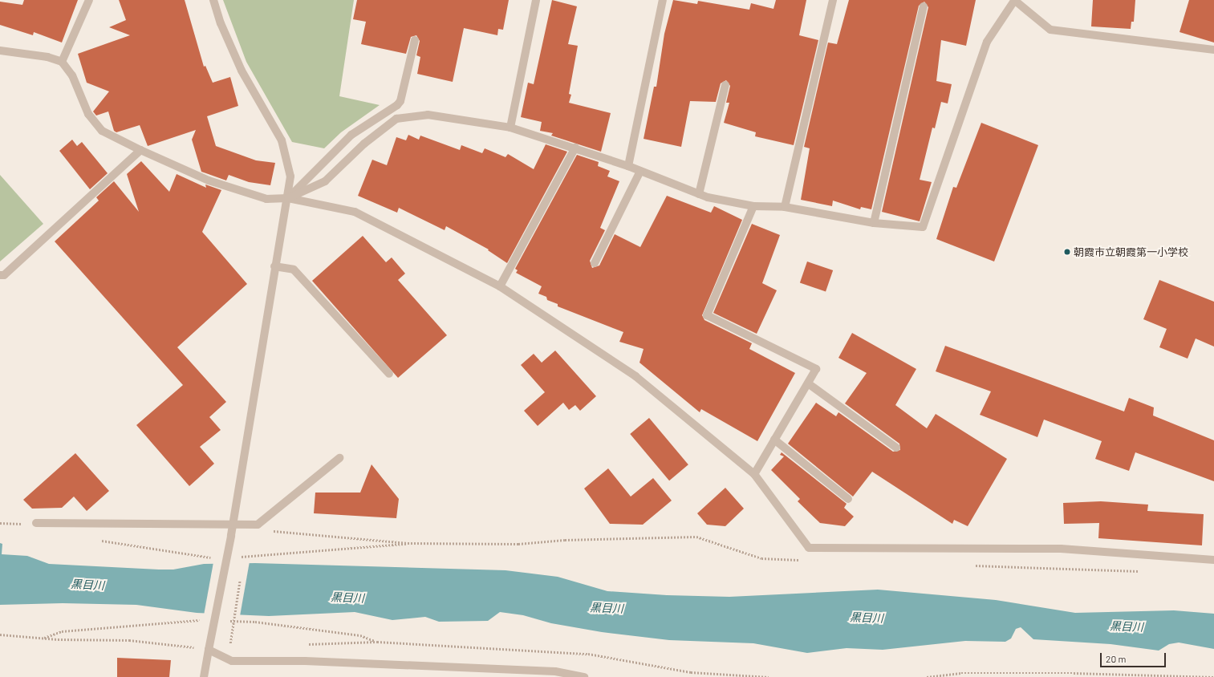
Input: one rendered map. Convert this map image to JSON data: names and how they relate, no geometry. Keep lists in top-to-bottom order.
{
  "water": ["黒目川"],
  "places": ["朝霞市立朝霞第一小学校"],
  "scale_bar": "20 m"
}
